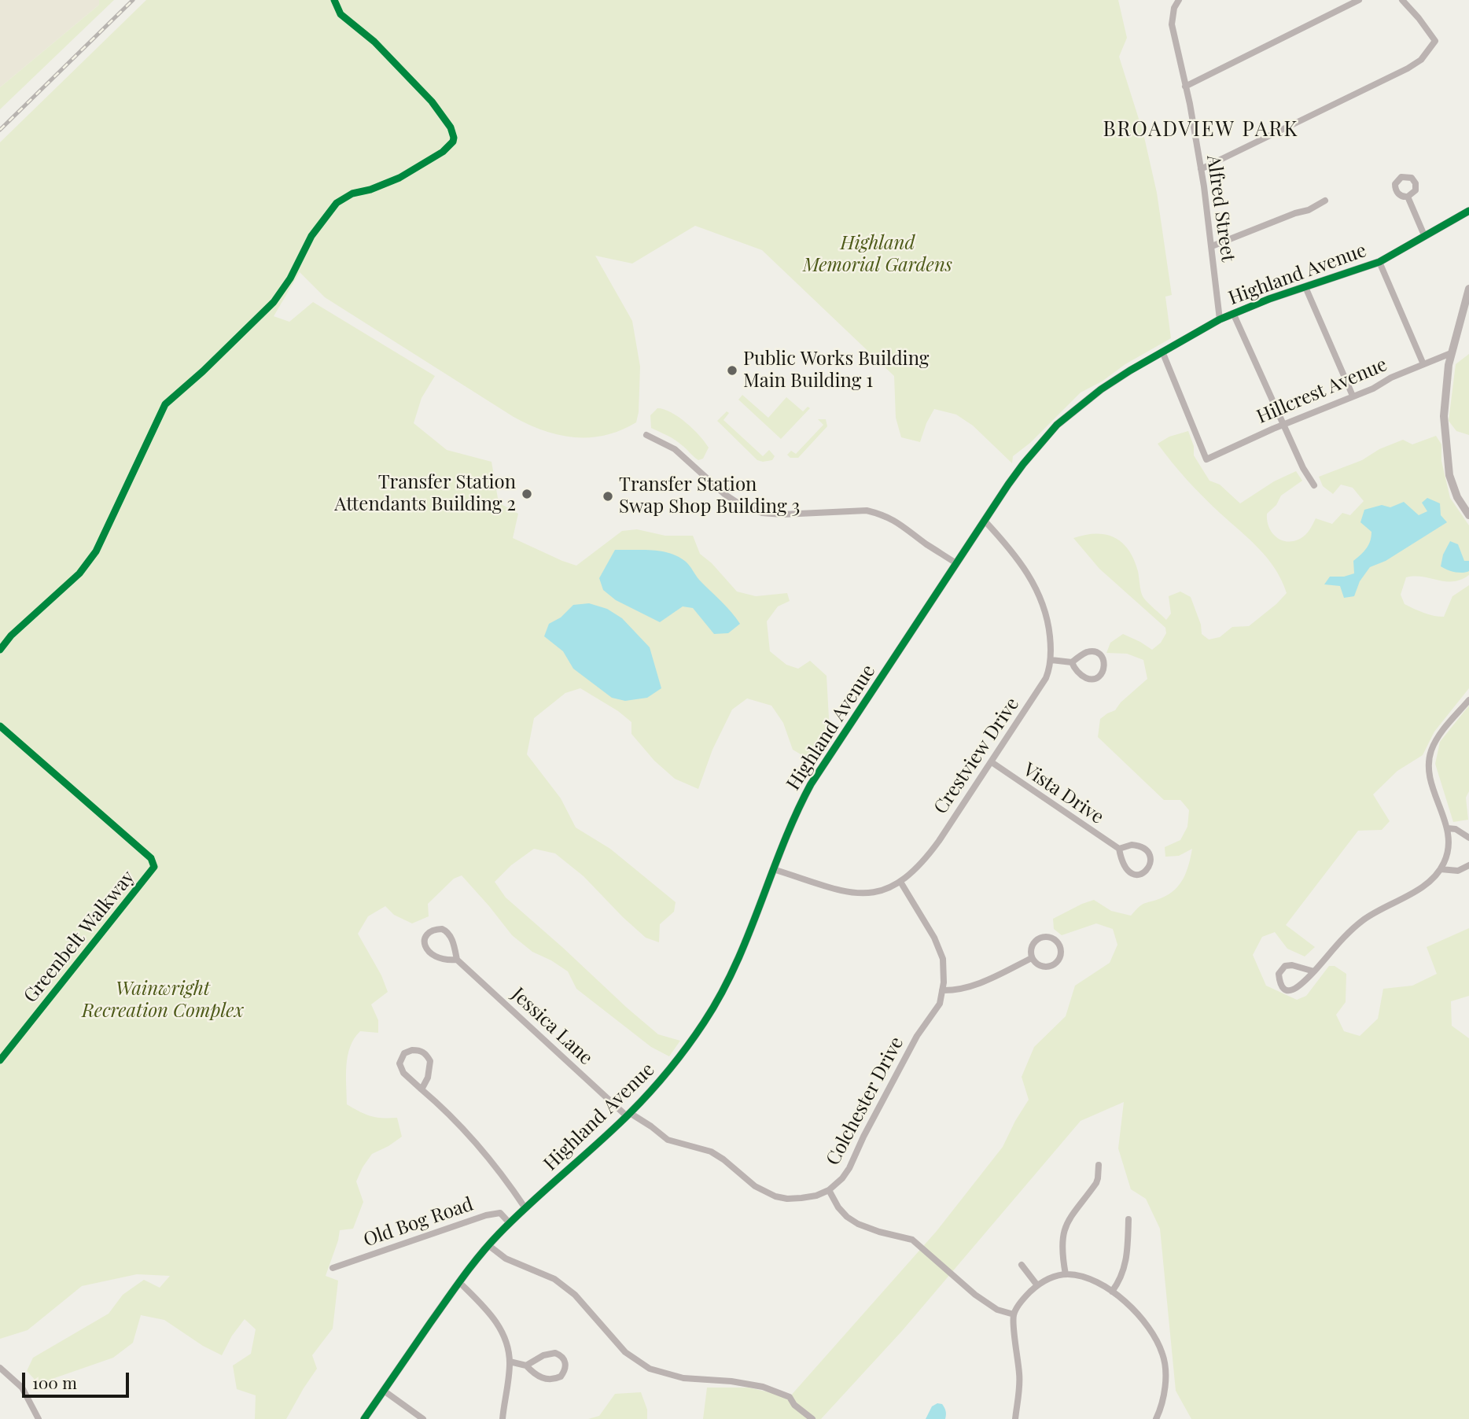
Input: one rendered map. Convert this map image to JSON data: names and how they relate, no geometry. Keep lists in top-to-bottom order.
{
  "streets": {
    "street": [
      "Alfred Street",
      "Highland Avenue",
      "Hillcrest Avenue",
      "Crestview Drive",
      "Vista Drive",
      "Jessica Lane",
      "Colchester Drive",
      "Old Bog Road"
    ],
    "cycle path": ["Greenbelt Walkway"]
  },
  "crossings": [
    ["Alfred Street", "Highland Avenue"],
    ["Highland Avenue", "Hillcrest Avenue"],
    ["Highland Avenue", "Crestview Drive"],
    ["Highland Avenue", "Jessica Lane"],
    ["Highland Avenue", "Old Bog Road"],
    ["Crestview Drive", "Vista Drive"],
    ["Crestview Drive", "Colchester Drive"],
    ["Jessica Lane", "Colchester Drive"]
  ],
  "districts": ["BROADVIEW PARK"],
  "parks": ["Highland Memorial Gardens", "Wainwright Recreation Complex"],
  "places": ["Public Works Building Main Building 1", "Transfer Station Attendants Building 2", "Transfer Station Swap Shop Building 3"],
  "scale_bar": "100 m"
}
